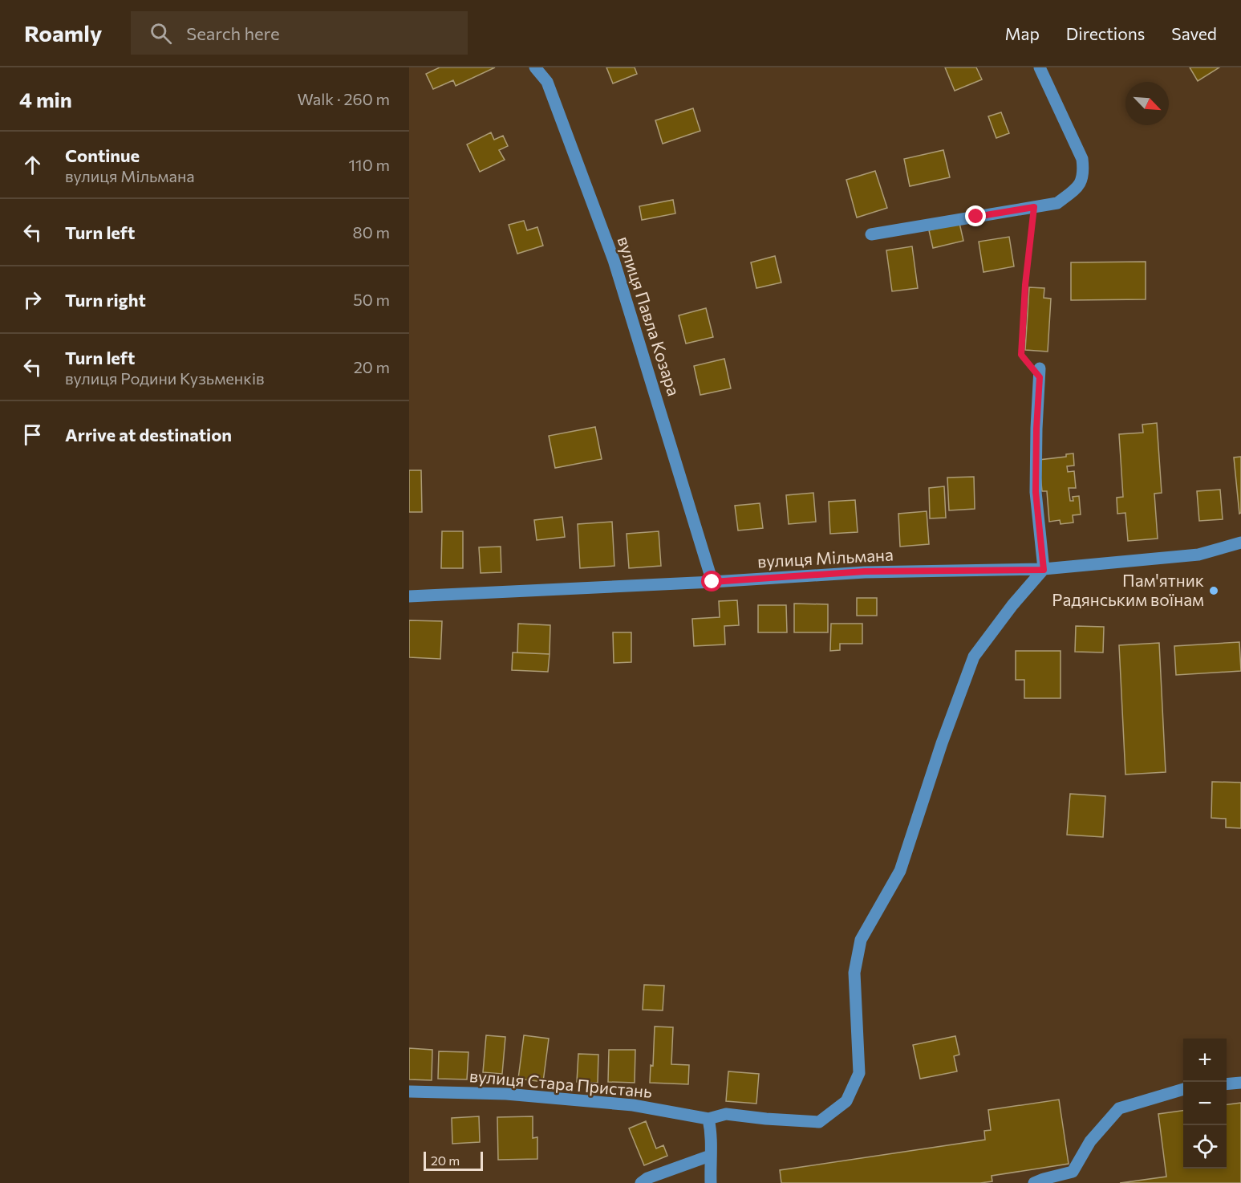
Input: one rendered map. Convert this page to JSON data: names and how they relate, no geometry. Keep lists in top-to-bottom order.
{
  "streets": {
    "street": ["вулиця Павла Козара", "вулиця Мільмана", "вулиця Стара Пристань"]
  },
  "crossings": [
    ["вулиця Павла Козара", "вулиця Мільмана"]
  ],
  "places": ["Пам'ятник Радянським воїнам"],
  "scale_bar": "20 m",
  "north": "bottom right",
  "page": {
    "header": "Roamly",
    "search": "Search here",
    "nav": ["Map", "Directions", "Saved"],
    "heading": ["4 min", "Walk · 260 m"],
    "list": [
      ["Continue", "вулиця Мільмана", "110 m"],
      ["Turn left", "80 m"],
      ["Turn right", "50 m"],
      ["Turn left", "вулиця Родини Кузьменків", "20 m"],
      "Arrive at destination"
    ],
    "map_buttons": ["+", "−"],
    "scale": "20 m"
  }
}
